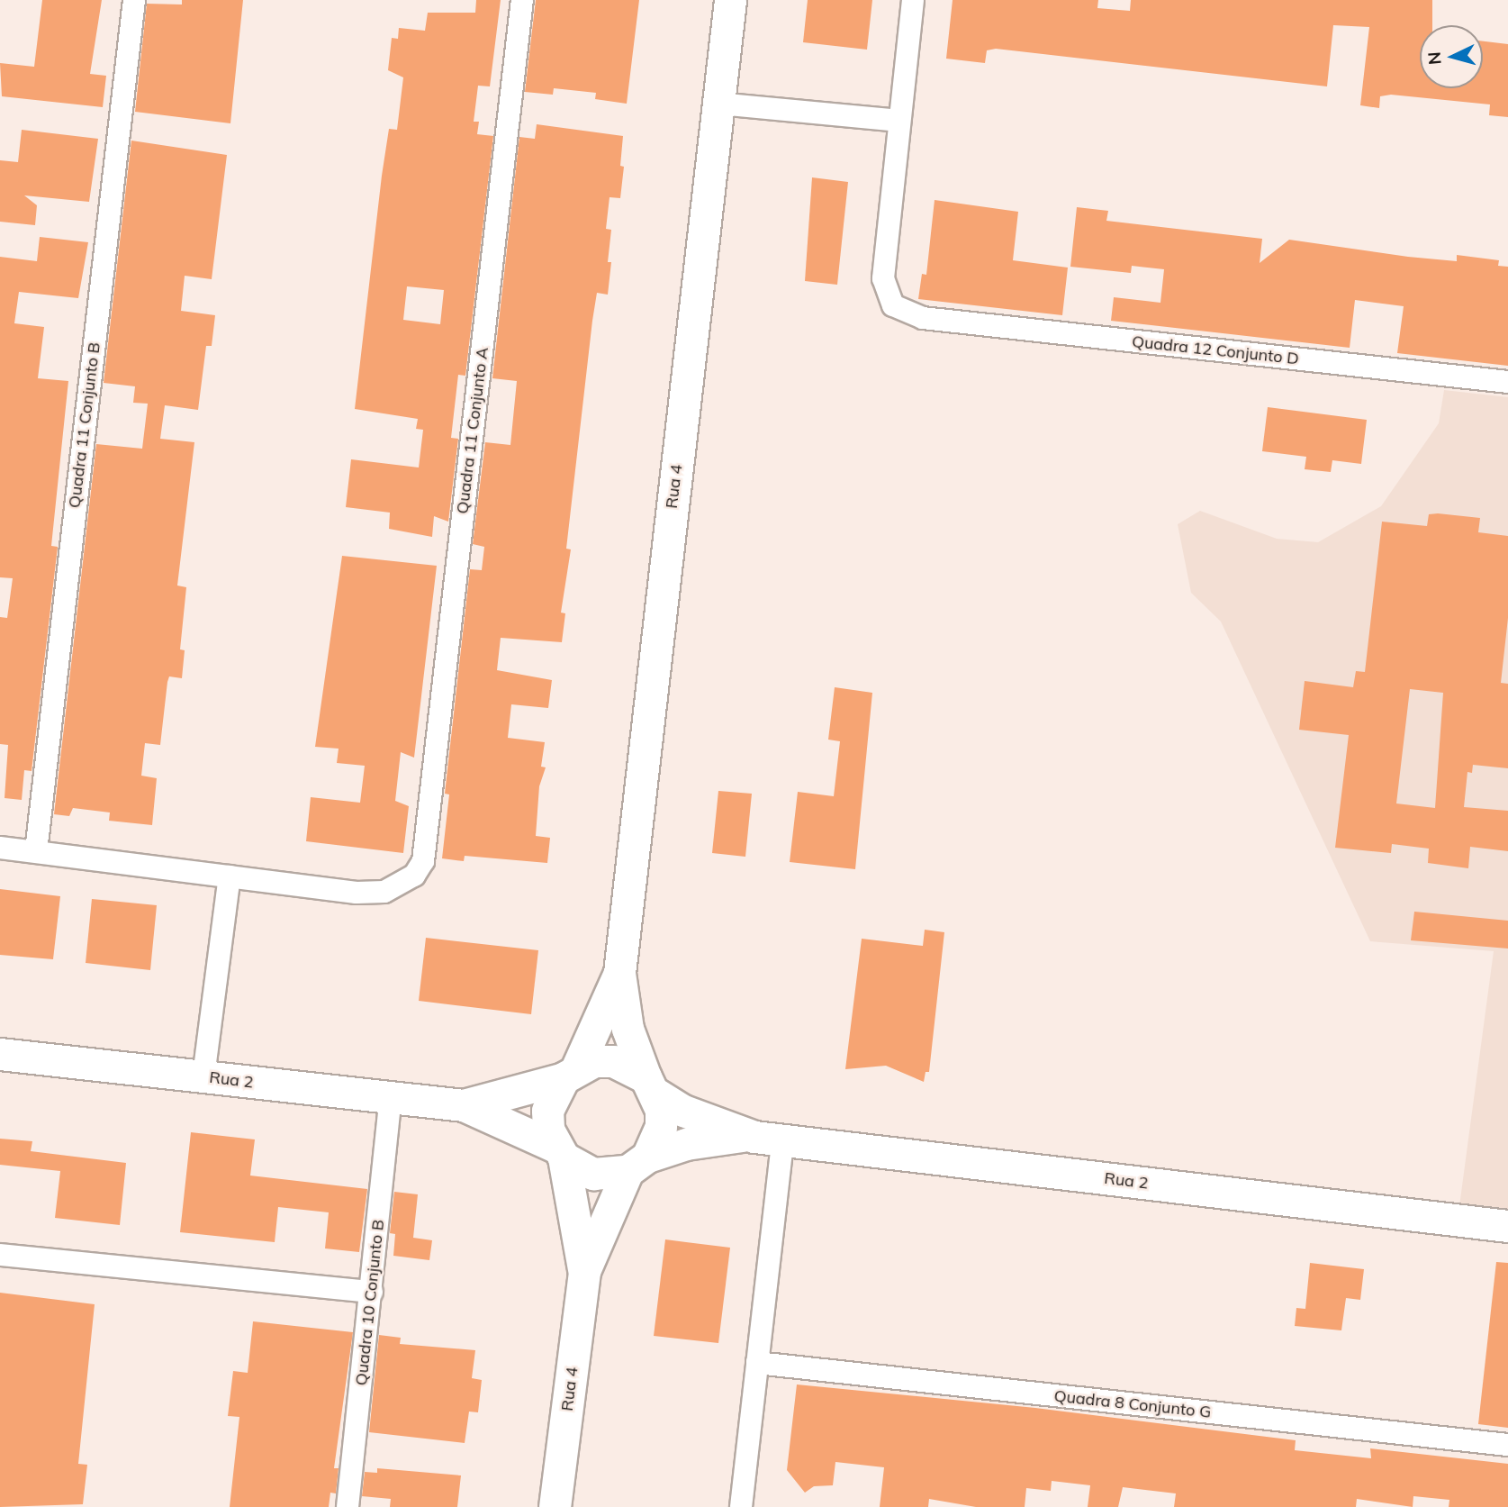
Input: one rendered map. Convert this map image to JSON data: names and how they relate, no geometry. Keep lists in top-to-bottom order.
{
  "streets": {
    "street": [
      "Quadra 12 Conjunto D",
      "Quadra 11 Conjunto B",
      "Quadra 11 Conjunto A",
      "Rua 4",
      "Rua 2",
      "Quadra 10 Conjunto B",
      "Quadra 8 Conjunto G"
    ]
  },
  "crossings": [
    ["Rua 2", "Quadra 10 Conjunto B"]
  ],
  "north": "left"
}
